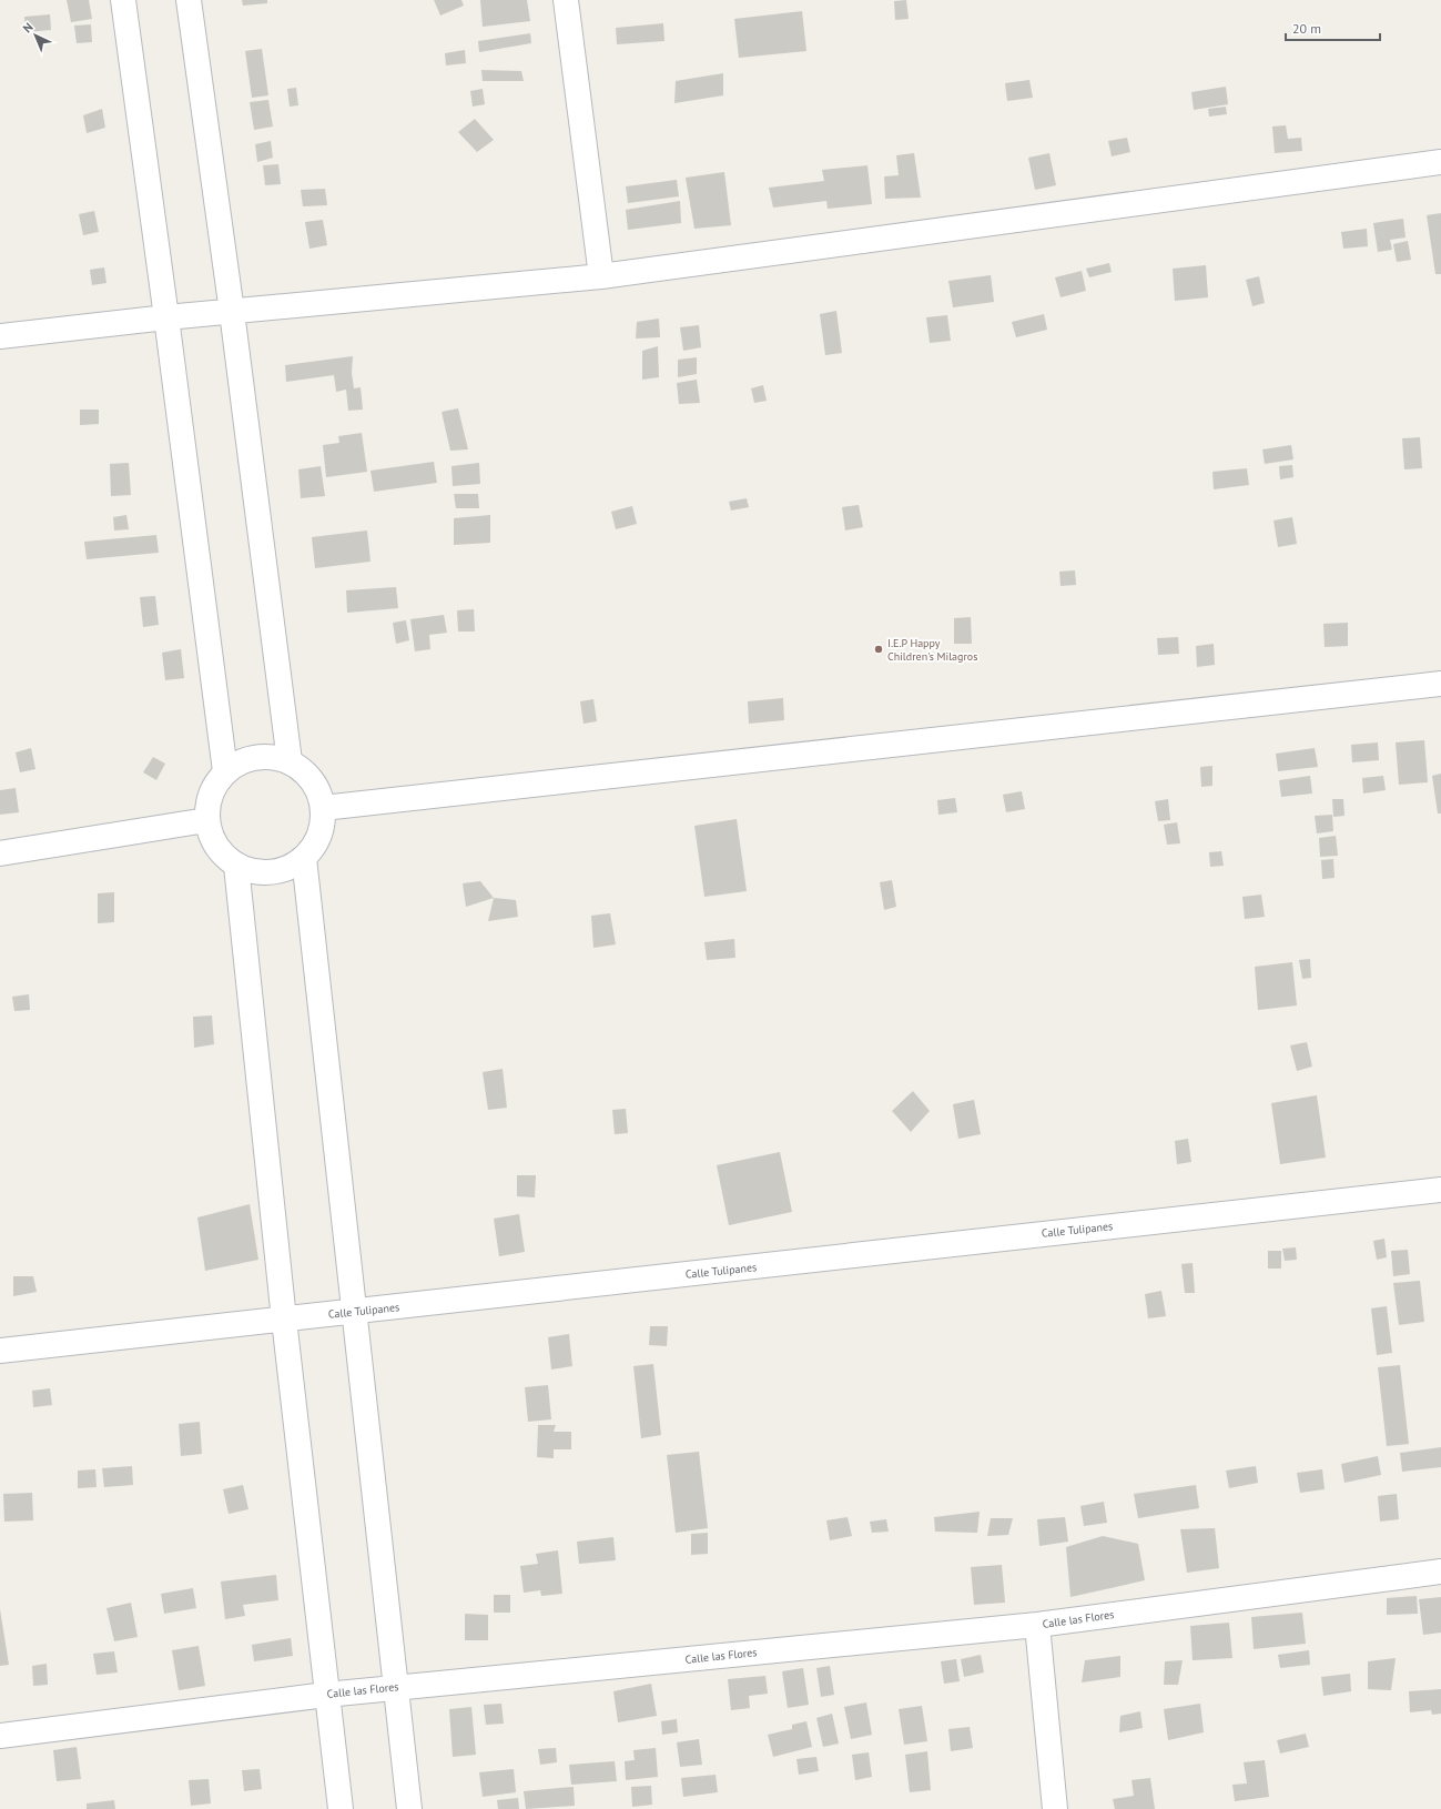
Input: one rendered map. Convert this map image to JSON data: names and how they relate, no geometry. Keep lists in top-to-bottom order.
{
  "streets": {
    "street": ["Calle Tulipanes", "Calle las Flores"]
  },
  "places": ["I.E.P Happy Children's Milagros"],
  "scale_bar": "20 m",
  "north": "top left"
}
